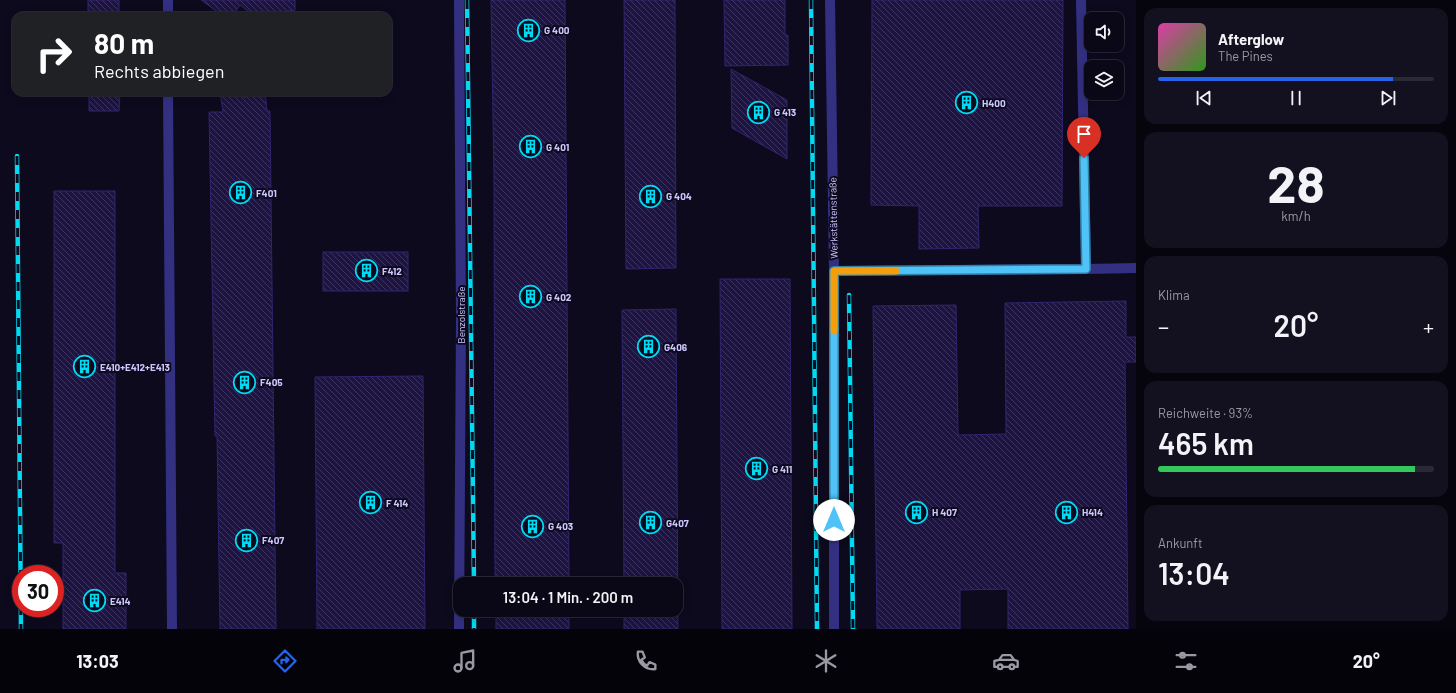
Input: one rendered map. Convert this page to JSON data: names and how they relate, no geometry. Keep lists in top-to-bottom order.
{
  "streets": {
    "street": ["Werkstättenstraße", "Benzolstraße"]
  },
  "places": {
    "building": [
      "G 400",
      "H400",
      "G 413",
      "G 401",
      "F401",
      "G 404",
      "F412",
      "G 402",
      "G406",
      "E410+E412+E413",
      "F405",
      "G 411",
      "F 414",
      "H 407",
      "H414",
      "G407",
      "G 403",
      "F407",
      "E414"
    ]
  },
  "page": {
    "turn": ["80 m", "Rechts abbiegen"],
    "song": ["Afterglow", "The Pines"],
    "tile": [
      ["28", "km/h"],
      "Klima",
      ["Reichweite · 93%", "465 km"],
      ["Ankunft", "13:04"]
    ],
    "heat": ["−", "20°", "+"],
    "limit": "30",
    "trip": "13:04 · 1 Min. · 200 m",
    "tabs": ["13:03", "20°"]
  }
}
